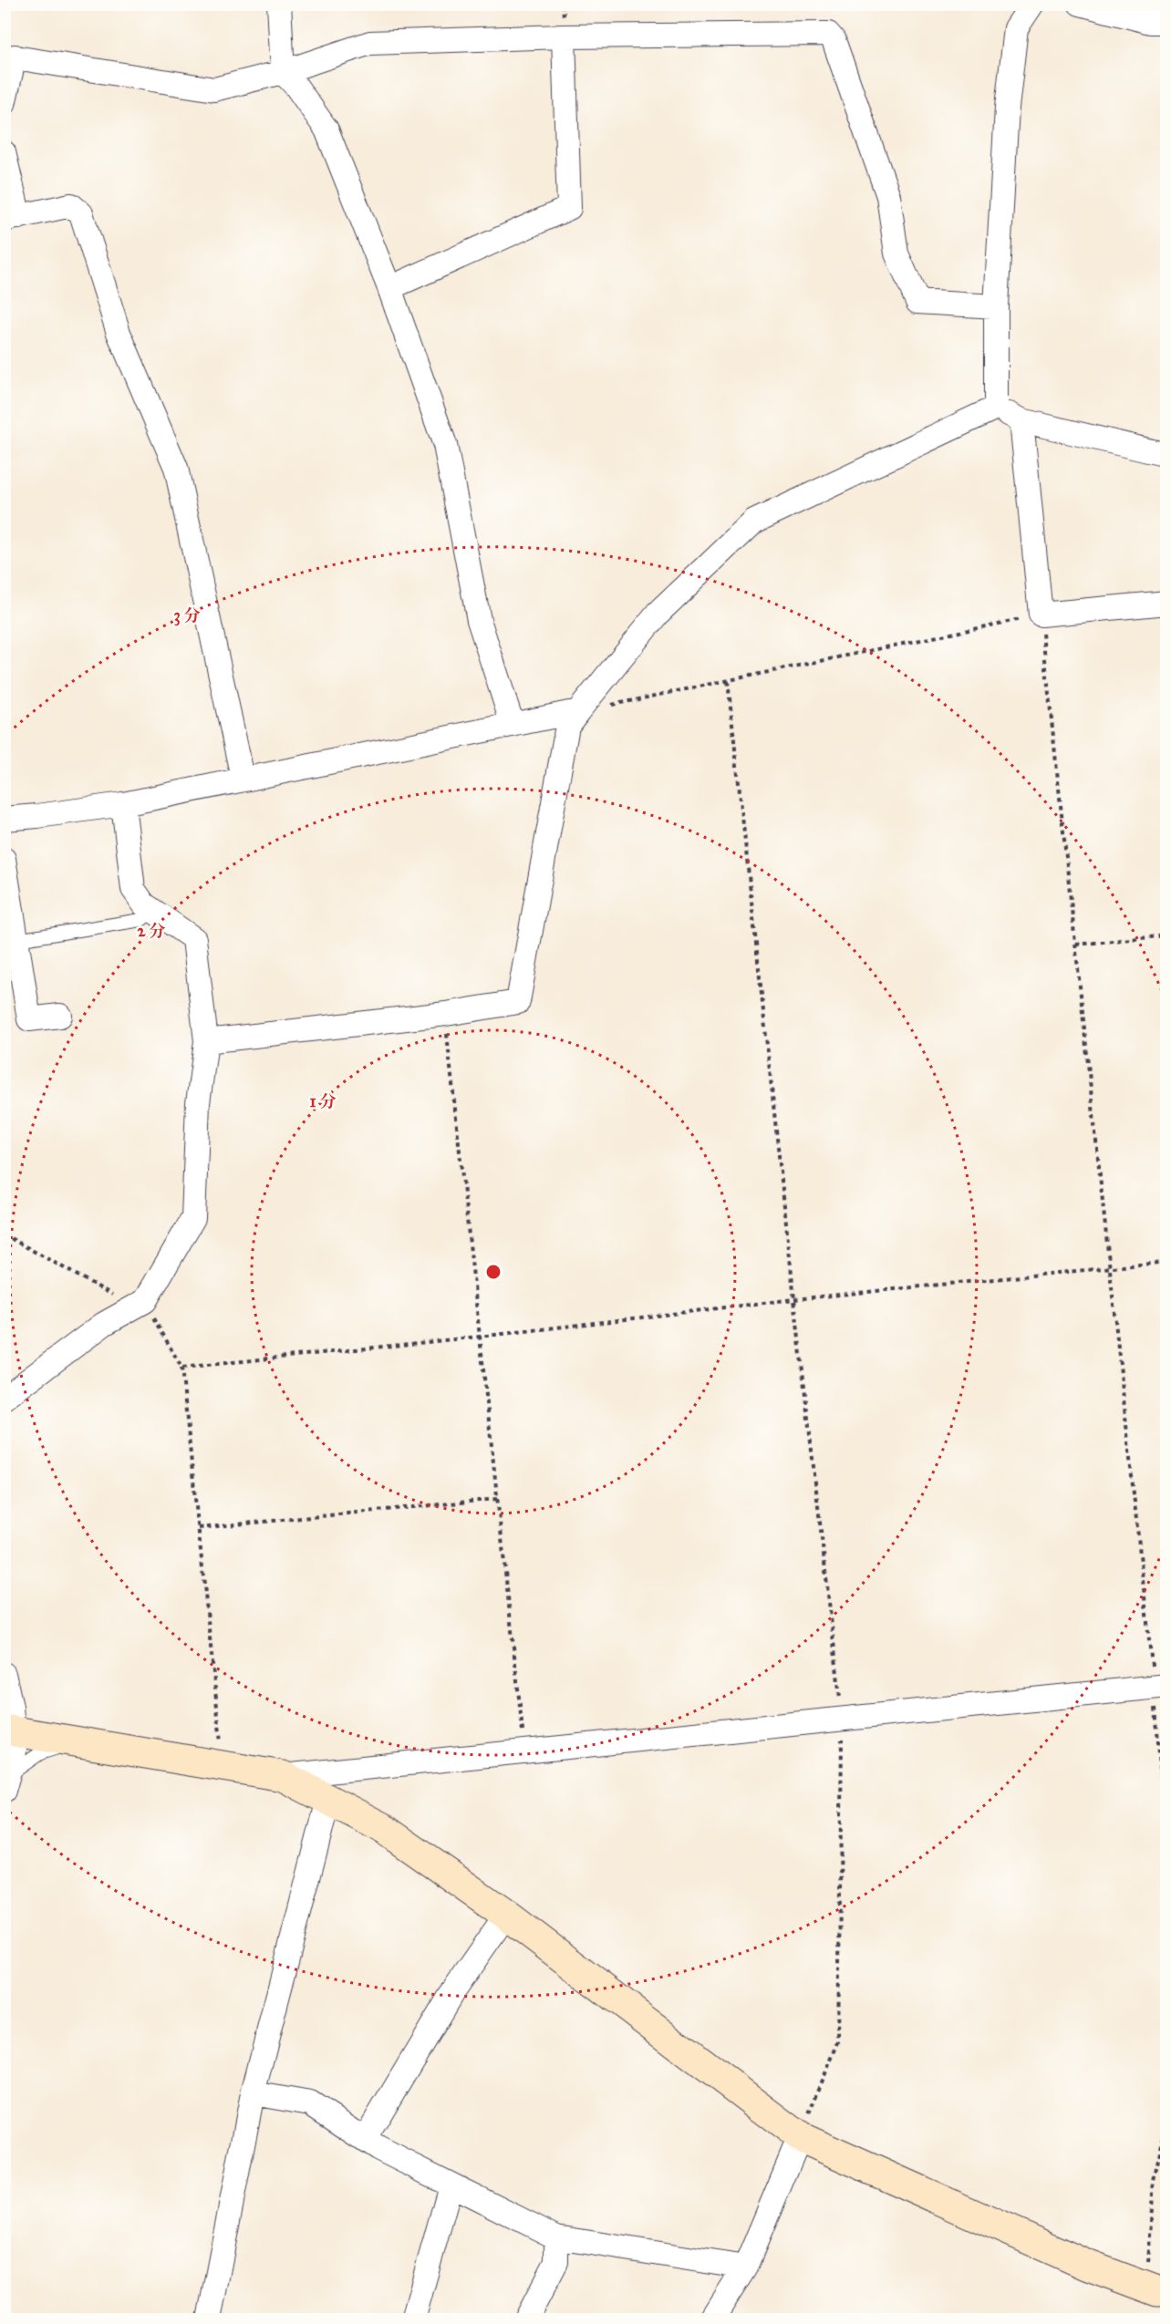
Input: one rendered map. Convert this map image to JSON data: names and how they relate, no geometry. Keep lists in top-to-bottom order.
{
  "rings": ["3 分", "2 分", "1 分"]
}
